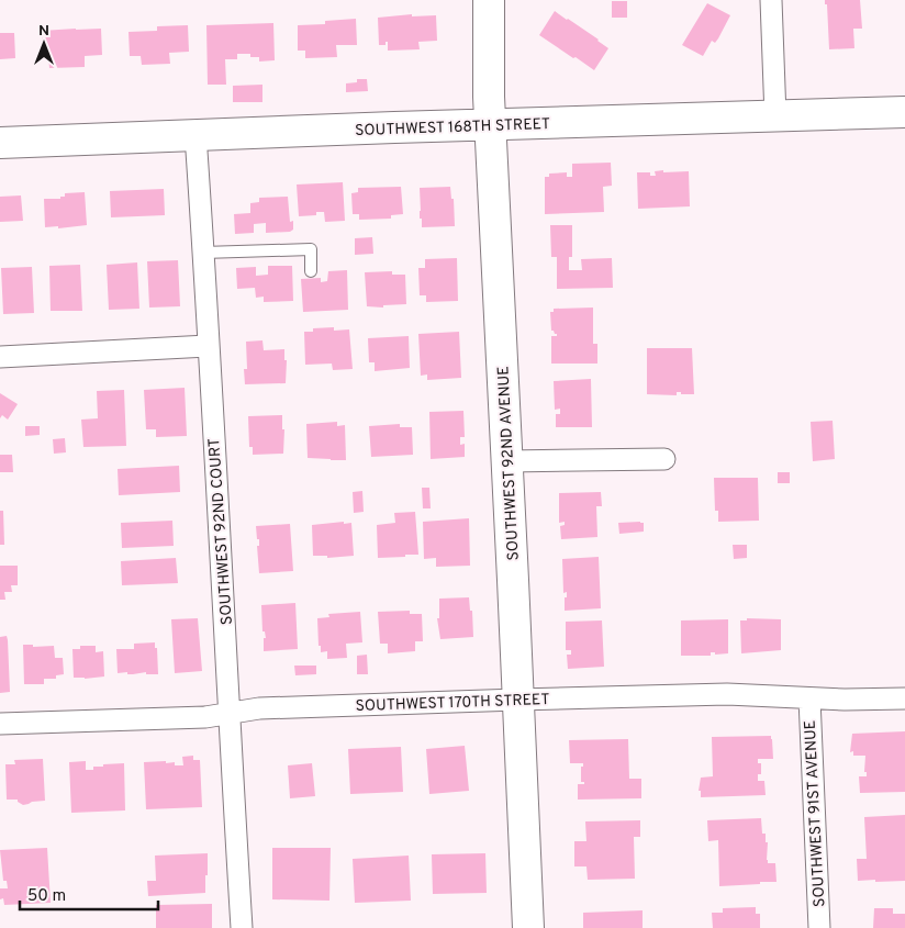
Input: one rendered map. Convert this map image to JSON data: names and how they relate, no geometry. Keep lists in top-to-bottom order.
{
  "streets": {
    "street": [
      "SOUTHWEST 168TH STREET",
      "SOUTHWEST 92ND AVENUE",
      "SOUTHWEST 92ND COURT",
      "SOUTHWEST 170TH STREET",
      "SOUTHWEST 91ST AVENUE"
    ]
  },
  "crossings": [
    ["SOUTHWEST 168TH STREET", "SOUTHWEST 92ND AVENUE"],
    ["SOUTHWEST 168TH STREET", "SOUTHWEST 92ND COURT"],
    ["SOUTHWEST 92ND AVENUE", "SOUTHWEST 170TH STREET"],
    ["SOUTHWEST 92ND COURT", "SOUTHWEST 170TH STREET"],
    ["SOUTHWEST 170TH STREET", "SOUTHWEST 91ST AVENUE"]
  ],
  "scale_bar": "50 m",
  "north": "top"
}
